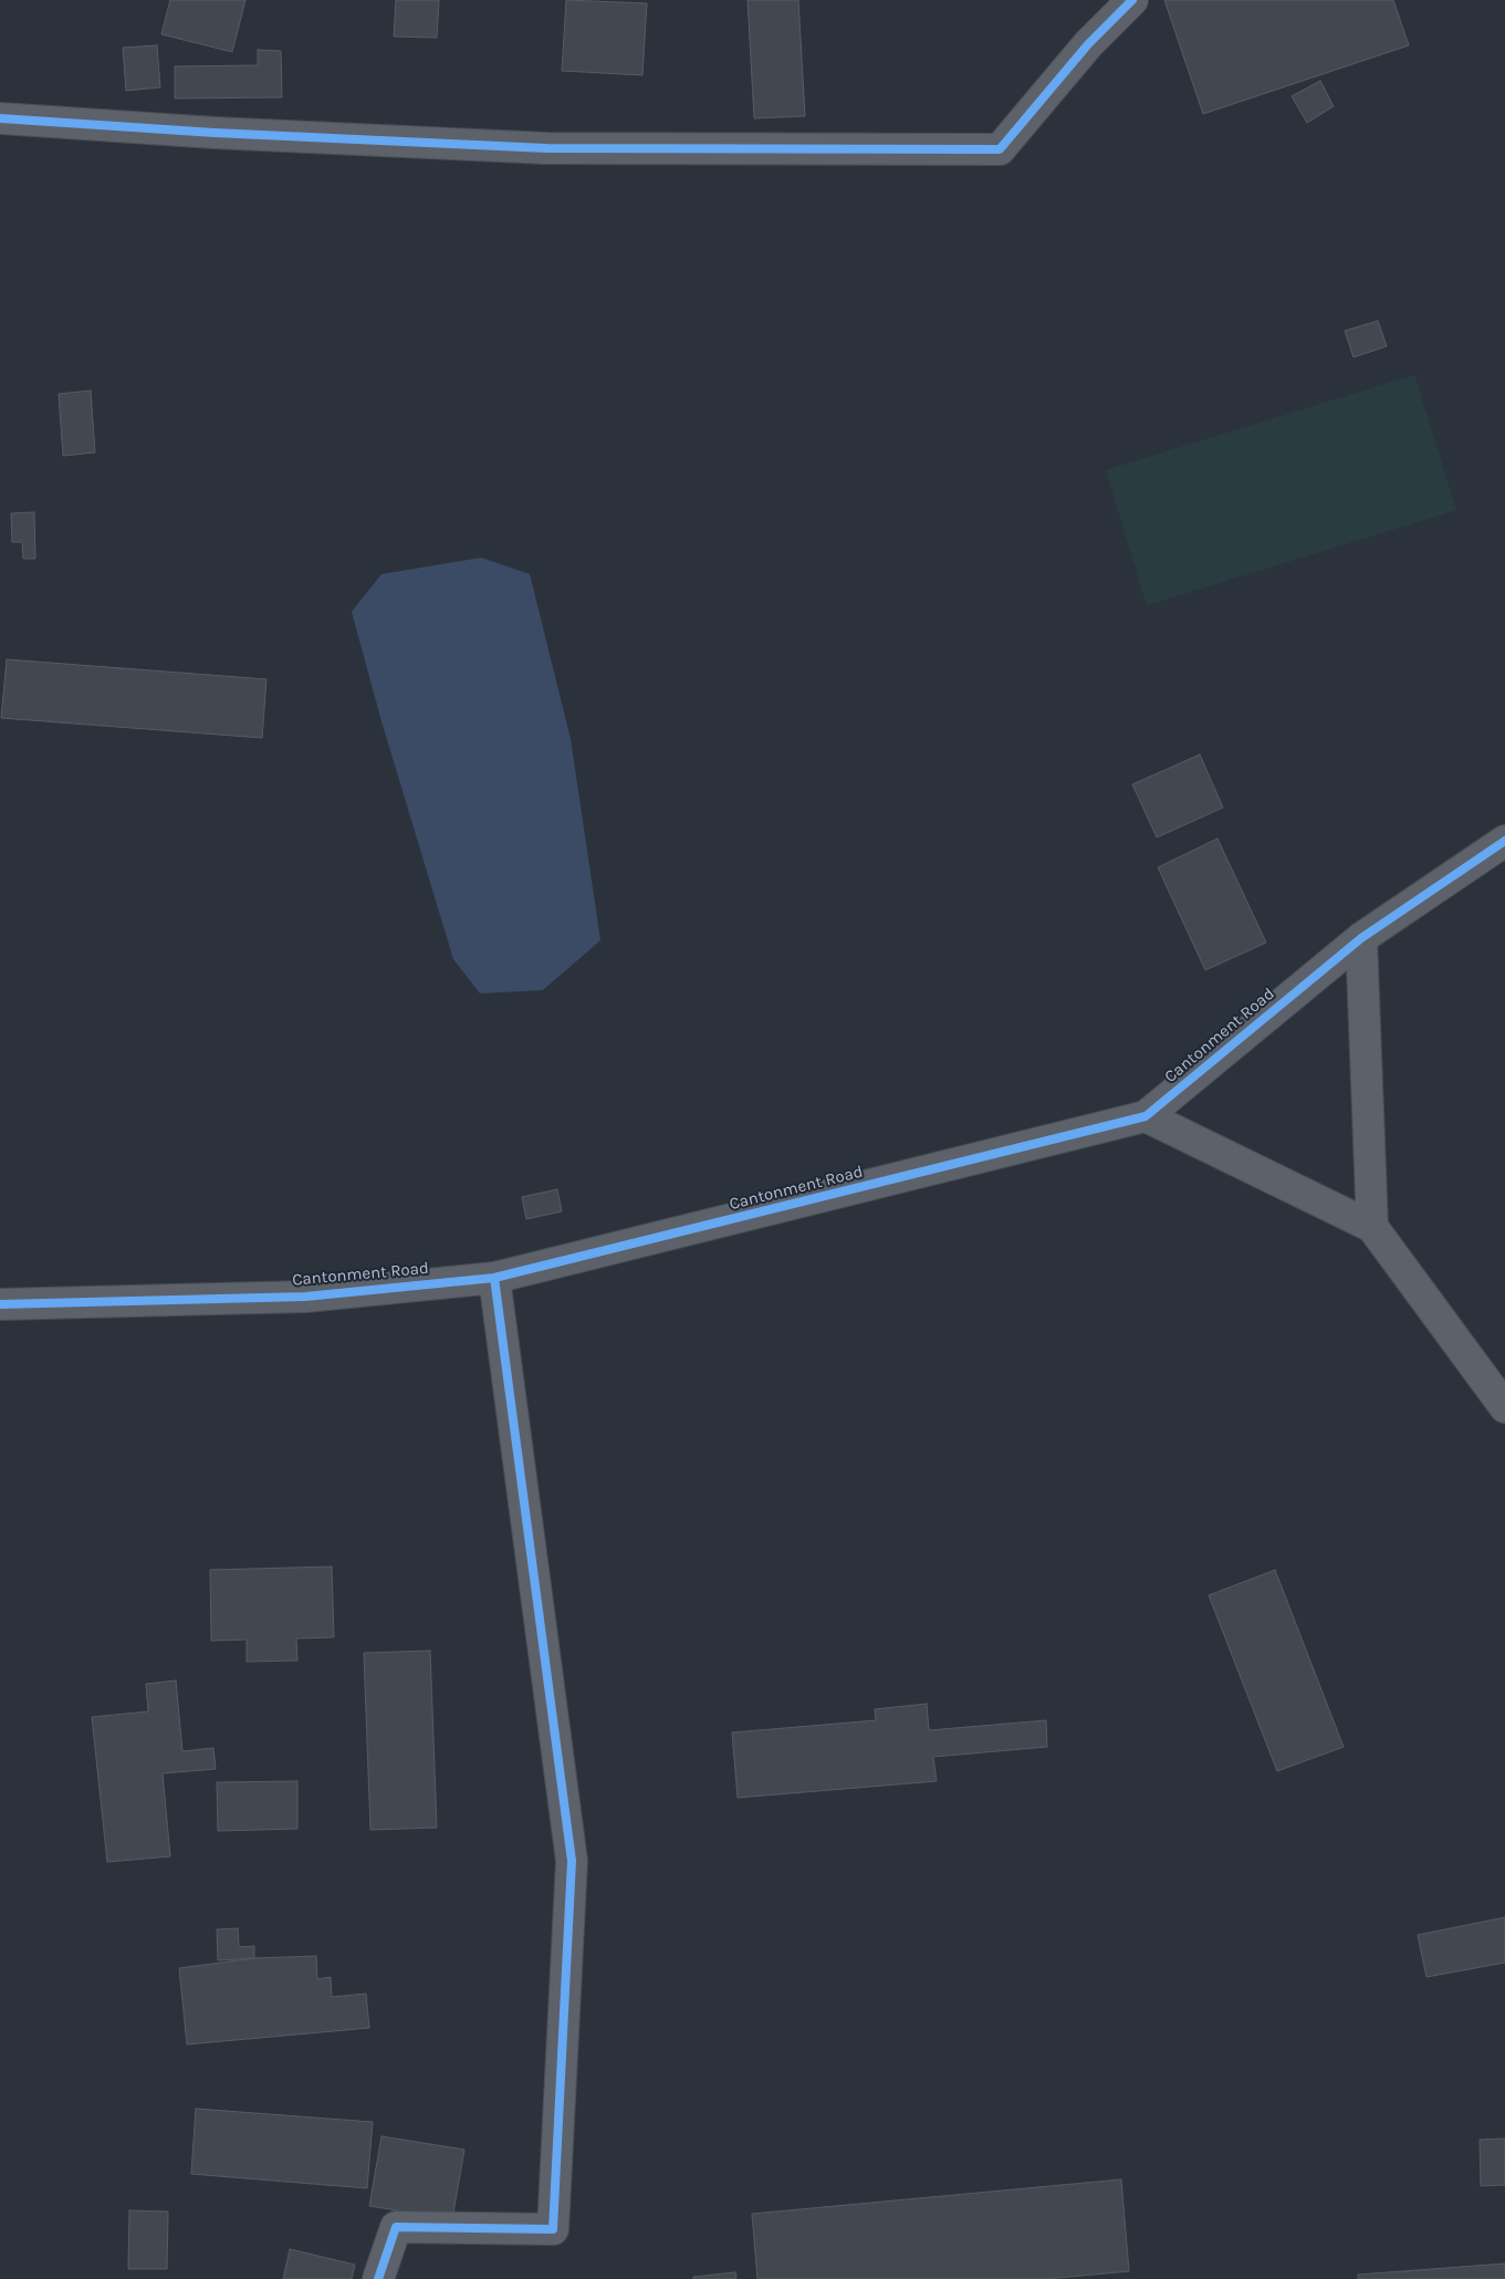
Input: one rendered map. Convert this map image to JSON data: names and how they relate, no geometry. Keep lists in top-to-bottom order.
{
  "streets": {
    "street": ["Cantonment Road"]
  }
}
